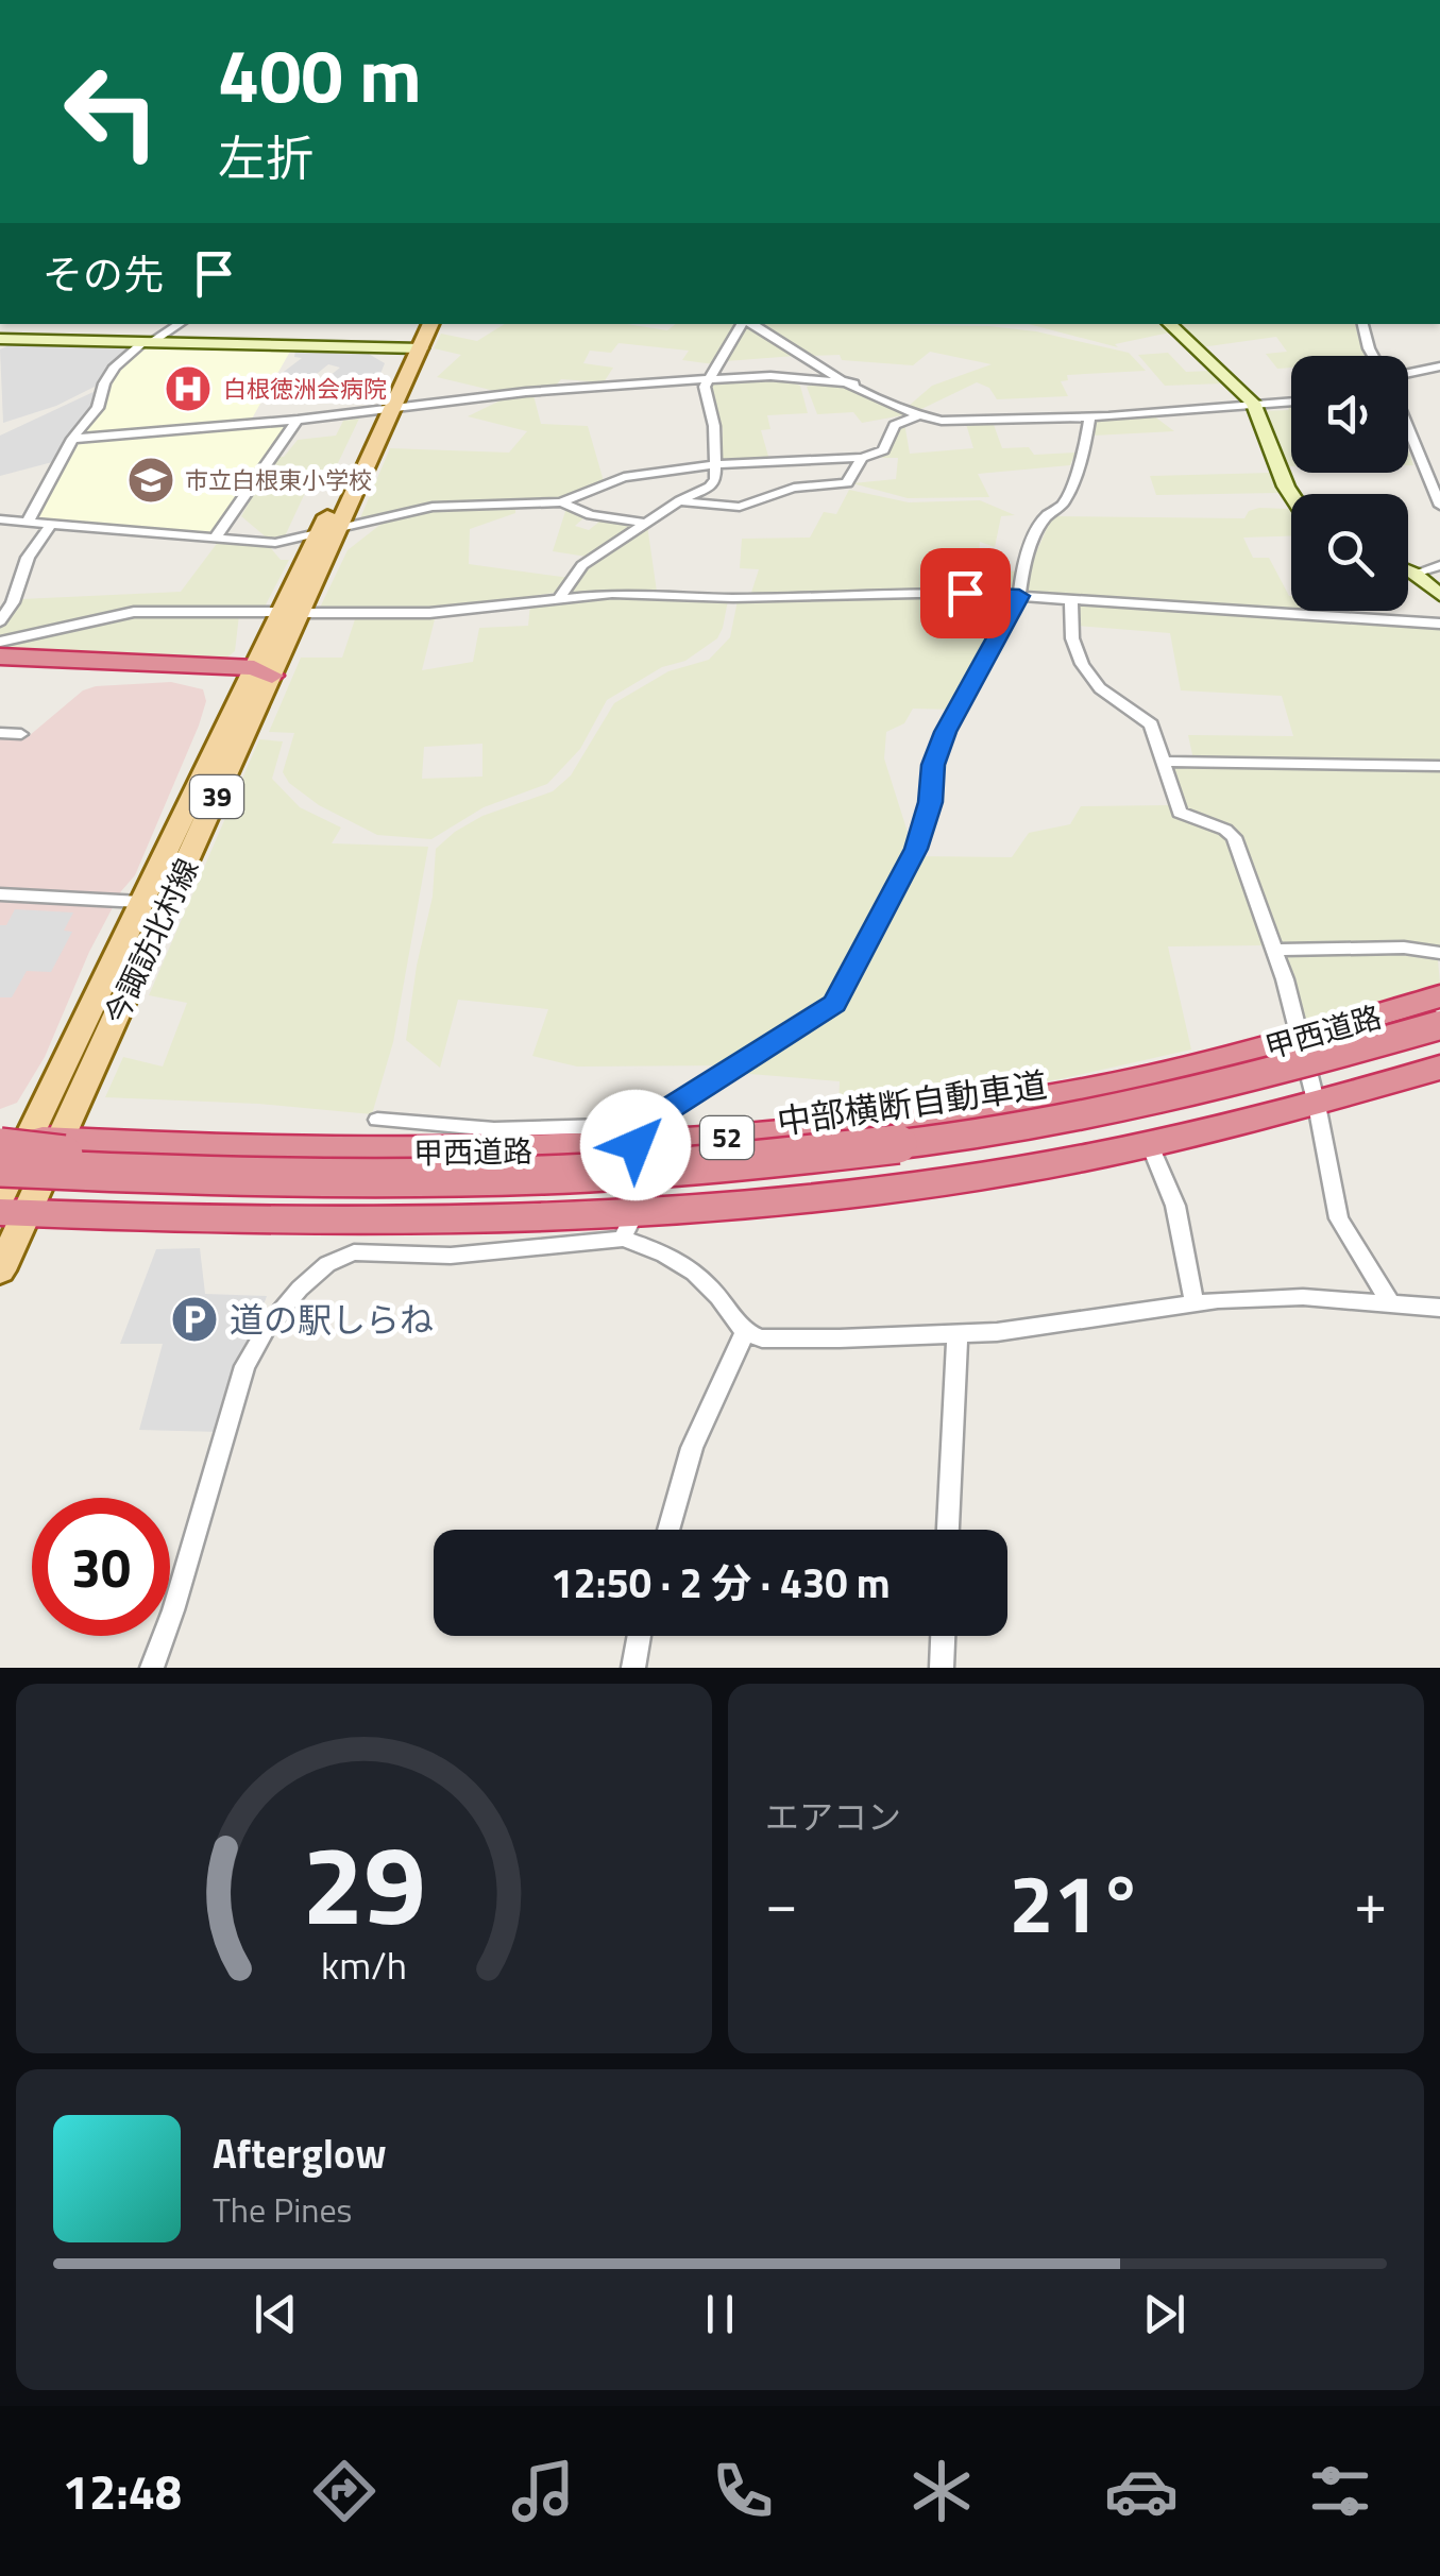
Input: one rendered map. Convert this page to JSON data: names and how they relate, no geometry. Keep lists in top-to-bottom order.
{
  "streets": {
    "highway": ["甲西道路", "中部横断自動車道", "52"],
    "main road": ["39", "今諏訪北村線"]
  },
  "crossings": [
    ["今諏訪北村線", "甲西道路"],
    ["今諏訪北村線", "52"]
  ],
  "places": {
    "hospital": ["白根徳洲会病院"],
    "school or university": ["市立白根東小学校"],
    "parking": ["道の駅しらね"]
  },
  "page": {
    "turn": ["400 m", "左折"],
    "then": "その先",
    "limit": "30",
    "trip": "12:50 · 2 分 · 430 m",
    "tile": "エアコン",
    "heat": ["−", "21°", "+"],
    "song": ["Afterglow", "The Pines"],
    "tabs": "12:48",
    "gauge": ["29", "km/h"]
  }
}
